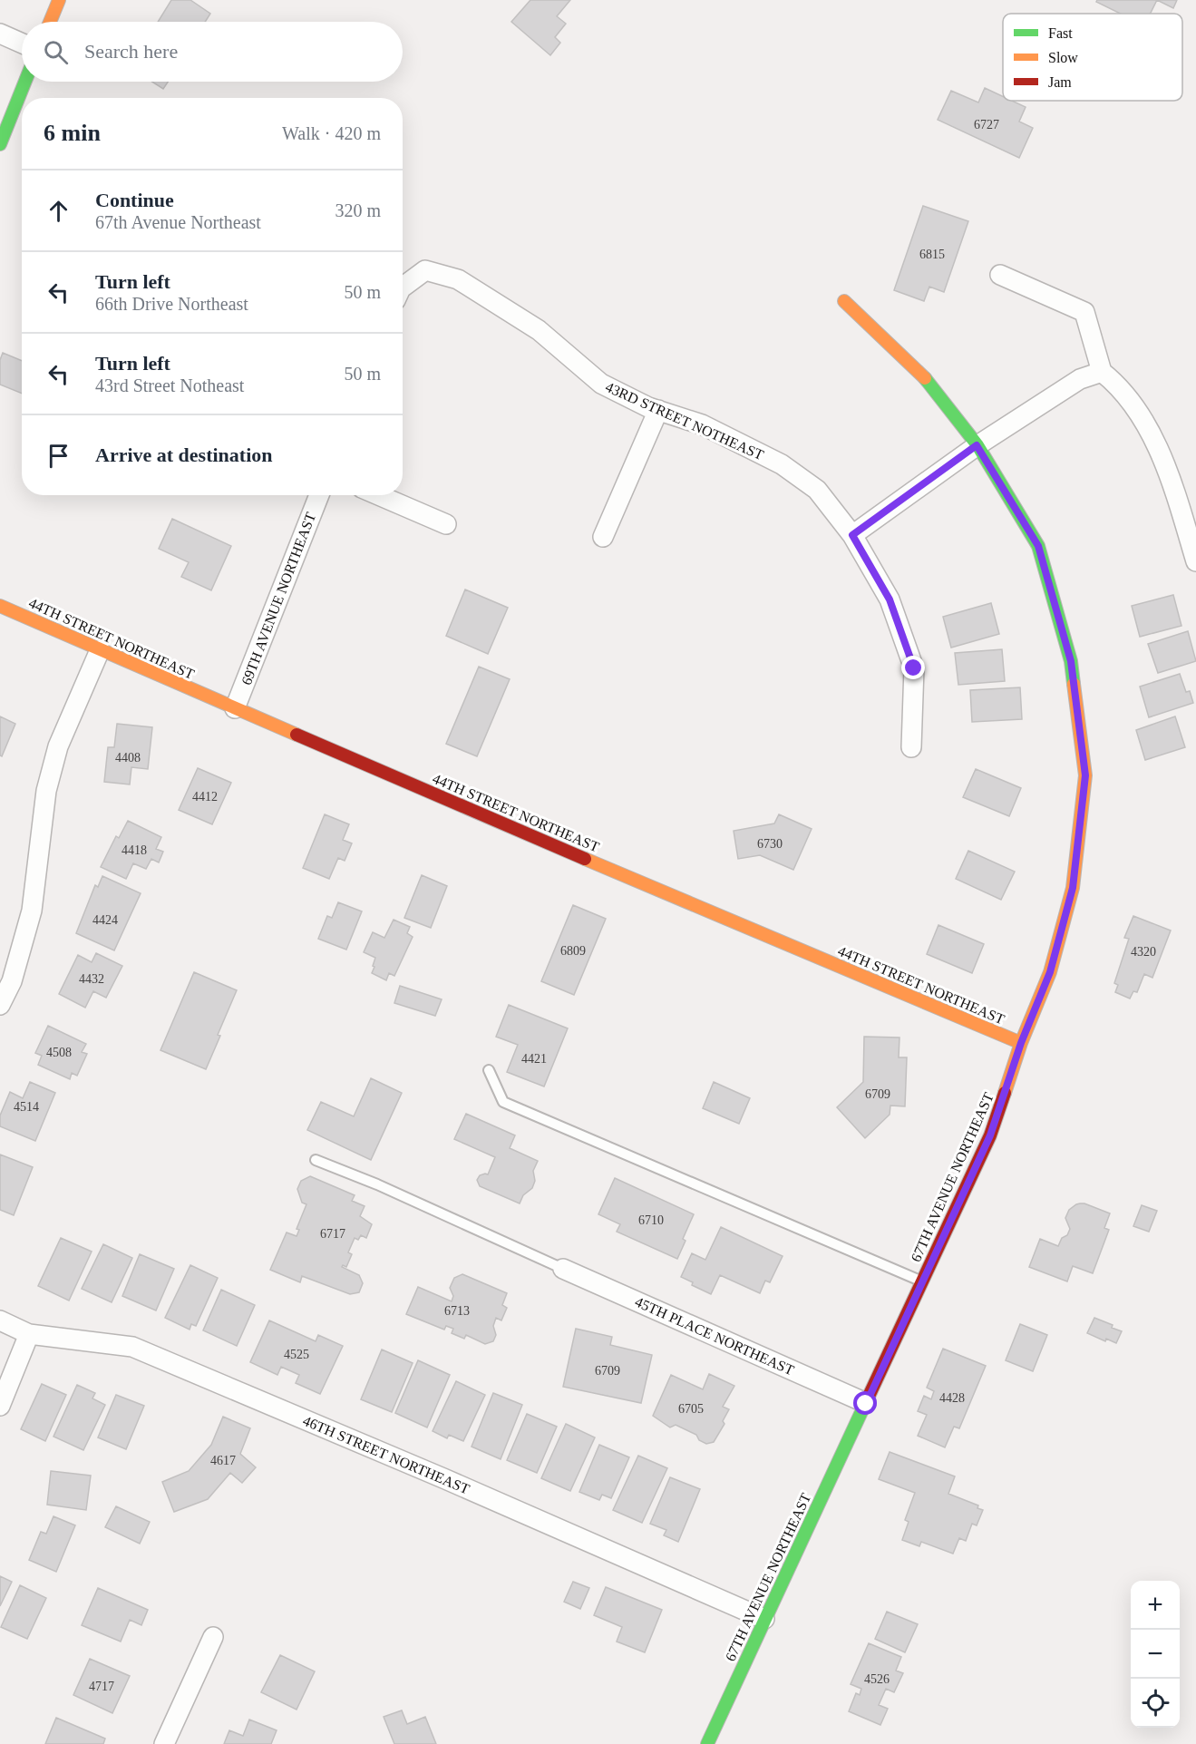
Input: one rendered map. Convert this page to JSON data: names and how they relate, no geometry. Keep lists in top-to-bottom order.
{
  "streets": {
    "street": [
      "43RD STREET NOTHEAST",
      "69TH AVENUE NORTHEAST",
      "44TH STREET NORTHEAST",
      "67TH AVENUE NORTHEAST",
      "45TH PLACE NORTHEAST",
      "46TH STREET NORTHEAST"
    ]
  },
  "crossings": [
    ["69TH AVENUE NORTHEAST", "44TH STREET NORTHEAST"],
    ["44TH STREET NORTHEAST", "67TH AVENUE NORTHEAST"],
    ["67TH AVENUE NORTHEAST", "45TH PLACE NORTHEAST"],
    ["67TH AVENUE NORTHEAST", "46TH STREET NORTHEAST"]
  ],
  "house_numbers": [
    "6727",
    "6815",
    "4408",
    "4412",
    "6730",
    "4418",
    "4424",
    "6809",
    "4320",
    "4432",
    "4508",
    "4421",
    "6709",
    "4514",
    "6710",
    "6717",
    "6713",
    "4525",
    "6709",
    "4428",
    "6705",
    "4617",
    "4526",
    "4717"
  ],
  "legend": ["Fast", "Slow", "Jam"],
  "page": {
    "search": "Search here",
    "heading": ["6 min", "Walk · 420 m"],
    "list": [
      ["Continue", "67th Avenue Northeast", "320 m"],
      ["Turn left", "66th Drive Northeast", "50 m"],
      ["Turn left", "43rd Street Notheast", "50 m"],
      "Arrive at destination"
    ],
    "map_buttons": ["+", "−"]
  }
}
